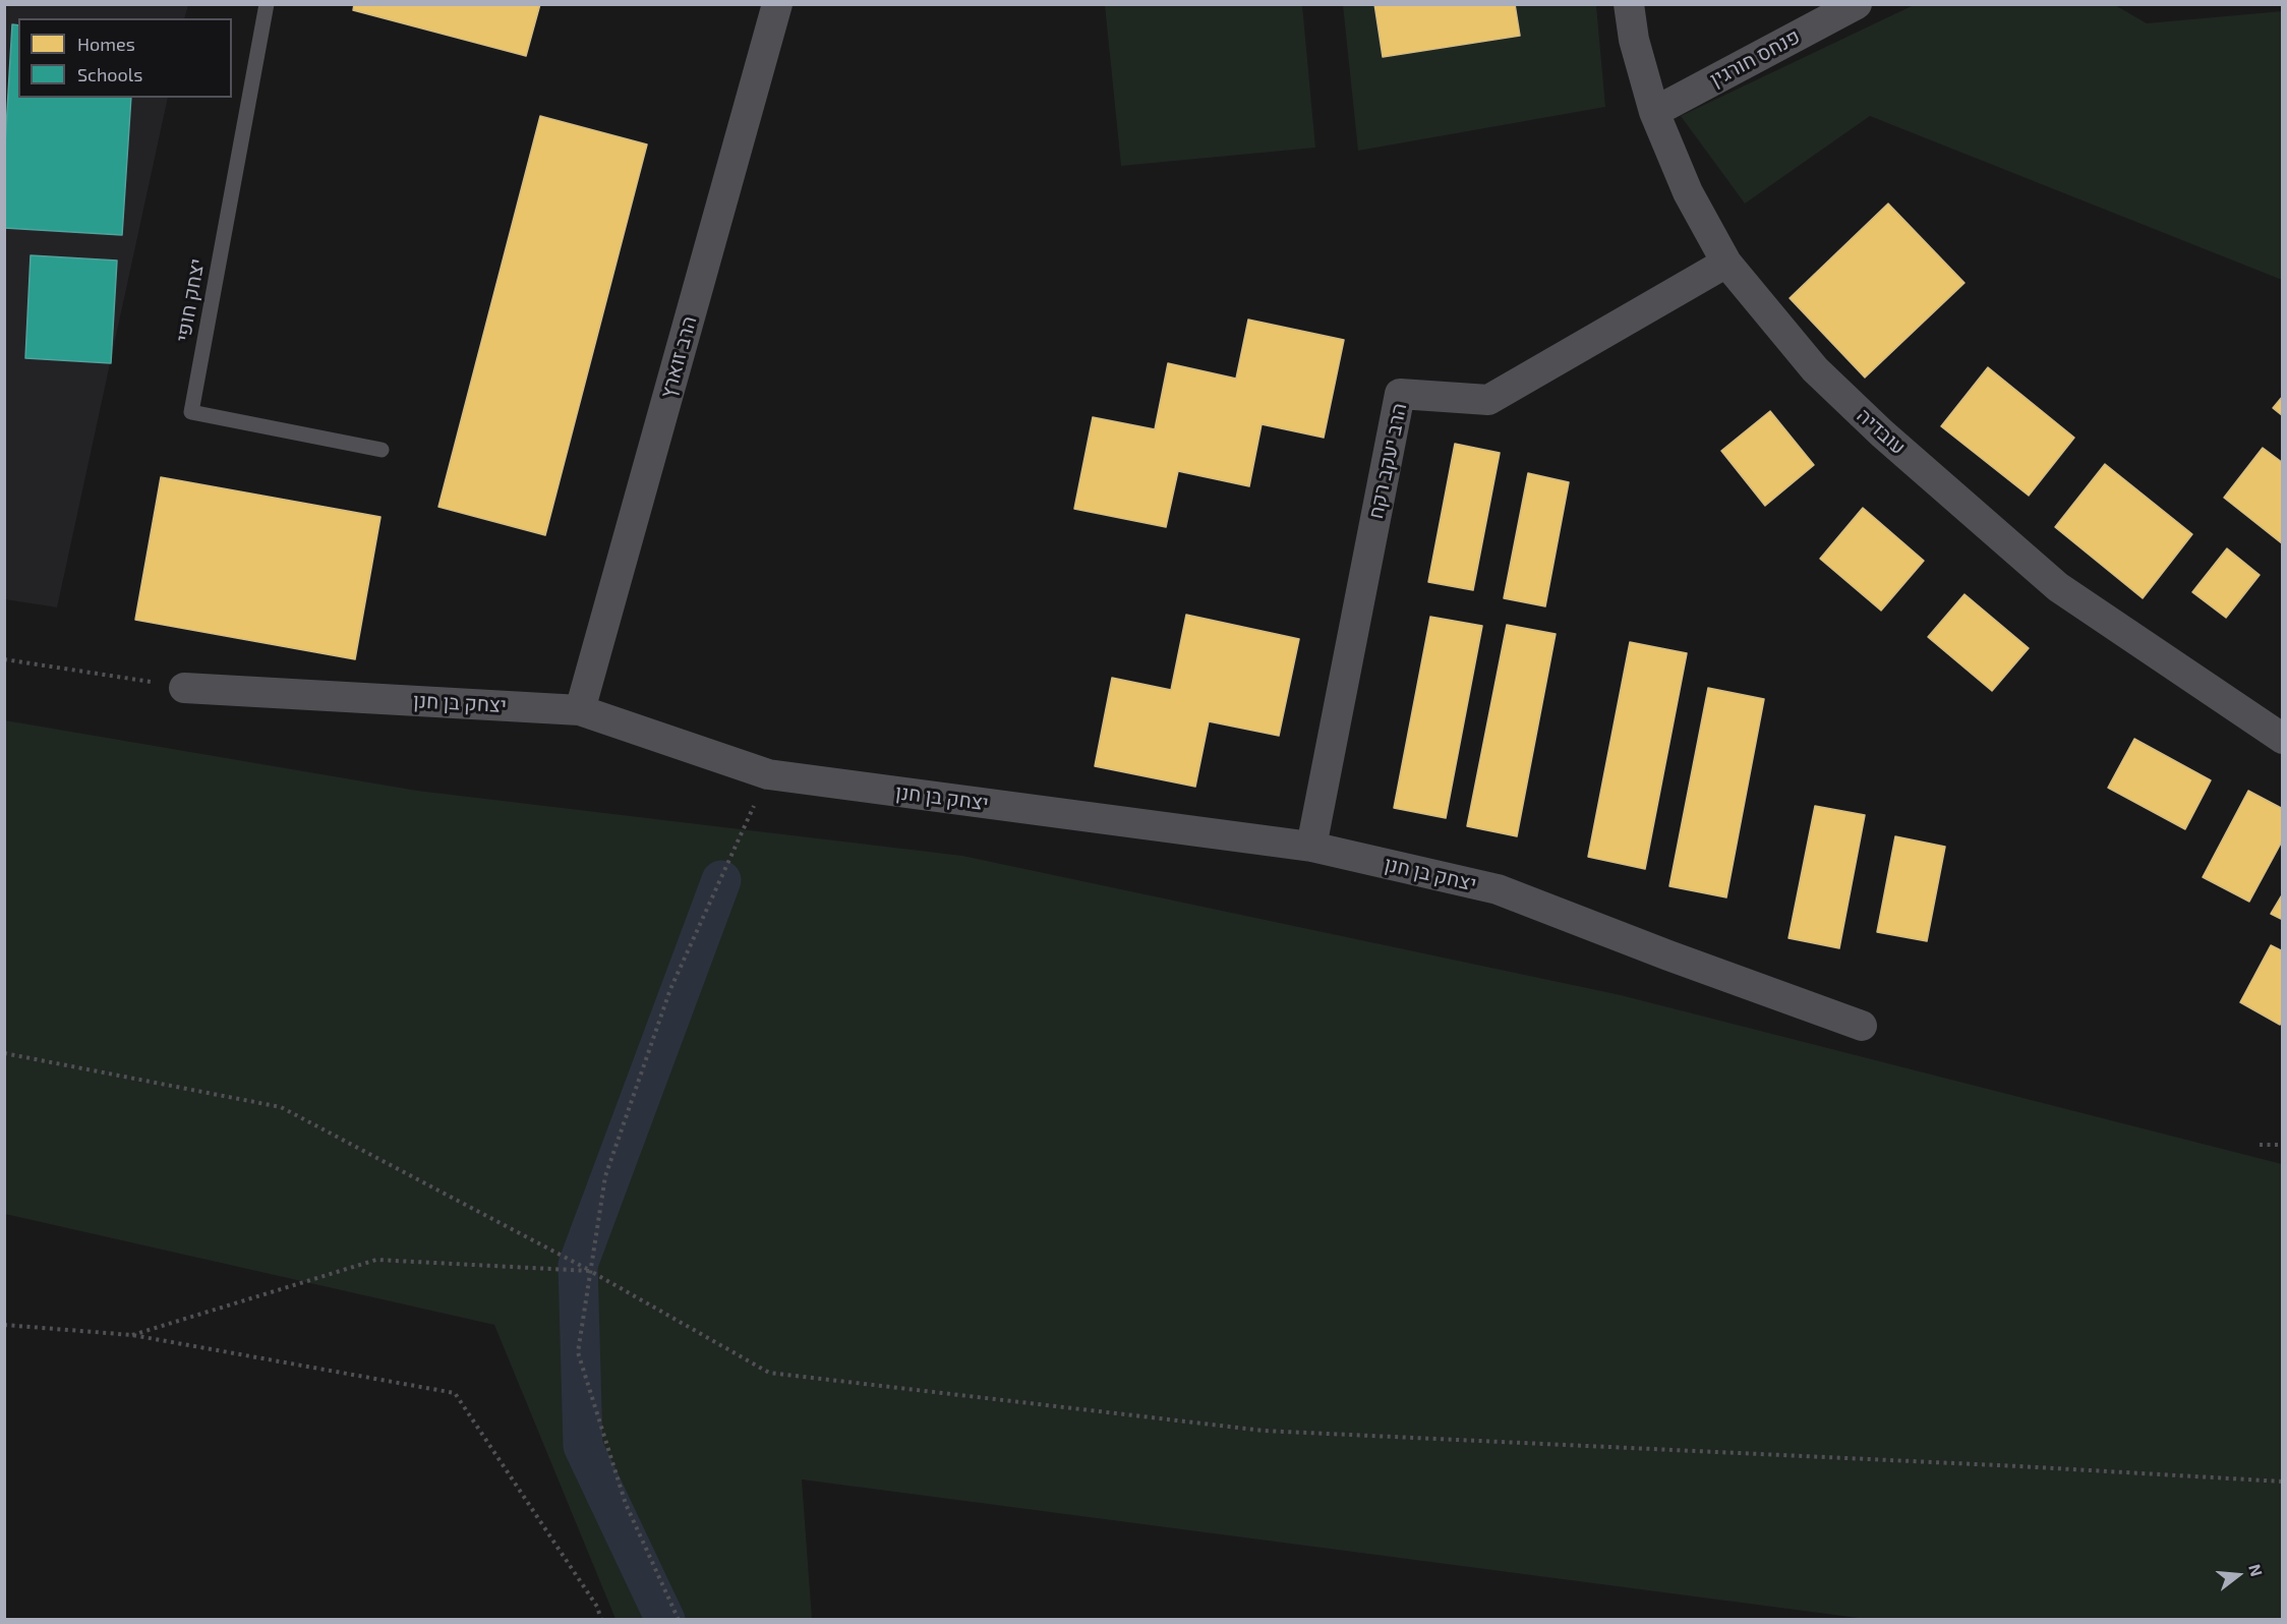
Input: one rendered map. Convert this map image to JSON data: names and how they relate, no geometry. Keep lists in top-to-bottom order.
{
  "streets": {
    "street": [
      "פנחס חורגין",
      "הרב זוארץ",
      "עובדיה",
      "הרב יעקב רקח",
      "יצחק בן חנן"
    ],
    "lane": ["יצחק חופי"]
  },
  "crossings": [
    ["פנחס חורגין", "עובדיה"],
    ["הרב זוארץ", "יצחק בן חנן"],
    ["עובדיה", "הרב יעקב רקח"],
    ["הרב יעקב רקח", "יצחק בן חנן"]
  ],
  "legend": ["Homes", "Schools"],
  "north": "right"
}
